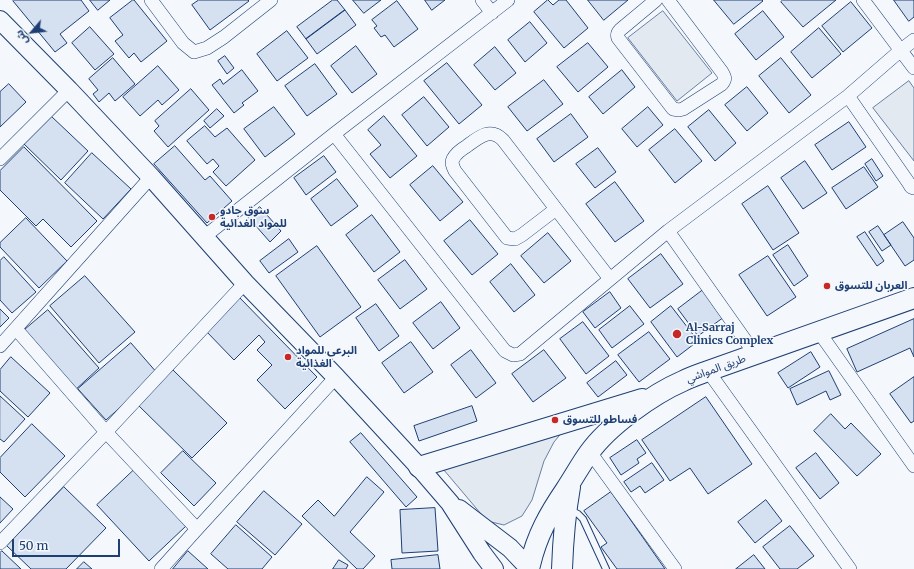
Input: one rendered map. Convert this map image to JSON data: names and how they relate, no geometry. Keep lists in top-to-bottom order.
{
  "streets": {
    "main road": ["طريق المواشي"]
  },
  "places": [
    "سوق جادو للمواد الغدائية",
    "العربان للتسوق",
    "Al-Sarraj Clinics Complex",
    "البرعي للمواد الغذائية",
    "فساطو للتسوق"
  ],
  "scale_bar": "50 m",
  "north": "bottom left"
}
